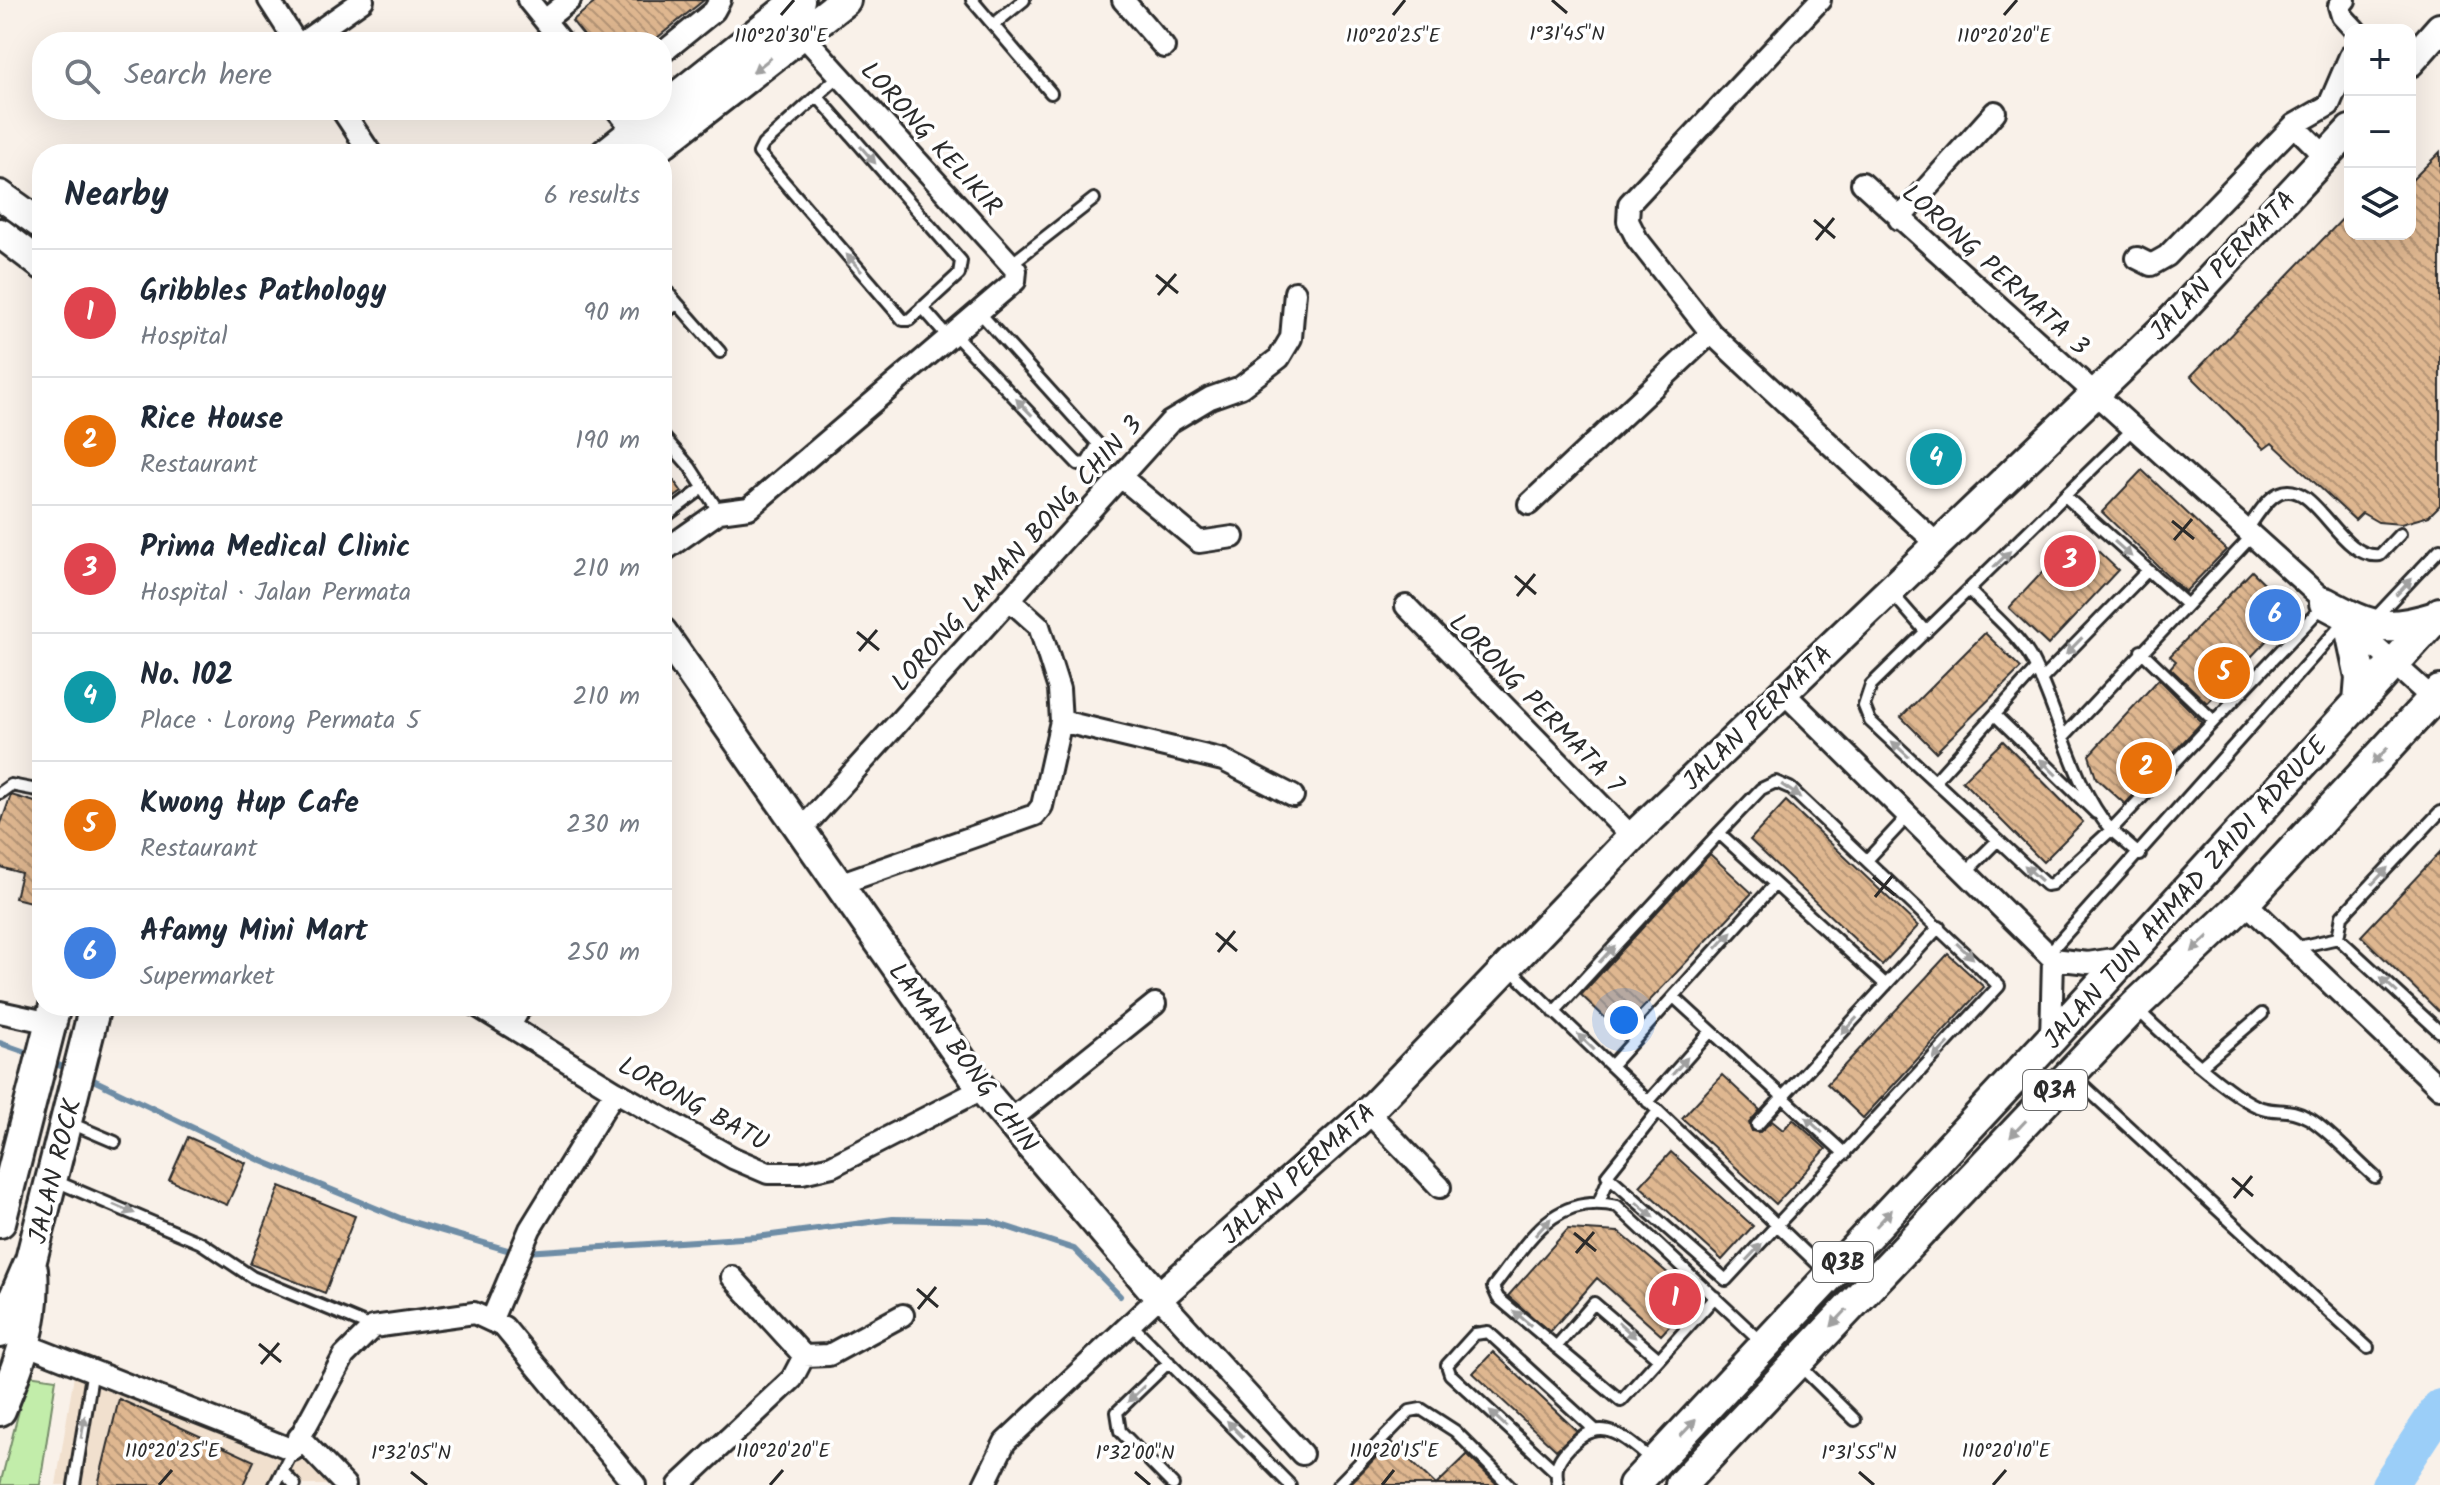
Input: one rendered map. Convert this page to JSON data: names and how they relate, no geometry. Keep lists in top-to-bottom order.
{
  "streets": {
    "main road": [
      "JALAN TUN AHMAD ZAIDI ADRUCE",
      "Q3A",
      "JALAN ROCK",
      "Q3B"
    ],
    "street": [
      "LORONG KELIKIR",
      "JALAN PERMATA",
      "LORONG PERMATA 3",
      "LORONG LAMAN BONG CHIN 3",
      "LORONG PERMATA 7",
      "LAMAN BONG CHIN",
      "LORONG BATU"
    ]
  },
  "crossings": [
    ["JALAN PERMATA", "LORONG PERMATA 3"],
    ["JALAN PERMATA", "LORONG PERMATA 7"],
    ["JALAN PERMATA", "LAMAN BONG CHIN"],
    ["LORONG PERMATA 3", "JALAN TUN AHMAD ZAIDI ADRUCE"],
    ["LORONG LAMAN BONG CHIN 3", "LAMAN BONG CHIN"],
    ["LAMAN BONG CHIN", "LORONG BATU"]
  ],
  "page": {
    "map_buttons": ["+", "−"],
    "search": "Search here",
    "heading": ["Nearby", "6 results"],
    "list": [
      {
        "mark": "1",
        "name": "Gribbles Pathology",
        "note": "Hospital",
        "value": "90 m"
      },
      {
        "mark": "2",
        "name": "Rice House",
        "note": "Restaurant",
        "value": "190 m"
      },
      {
        "mark": "3",
        "name": "Prima Medical Clinic",
        "note": "Hospital · Jalan Permata",
        "value": "210 m"
      },
      {
        "mark": "4",
        "name": "No. 102",
        "note": "Place · Lorong Permata 5",
        "value": "210 m"
      },
      {
        "mark": "5",
        "name": "Kwong Hup Cafe",
        "note": "Restaurant",
        "value": "230 m"
      },
      {
        "mark": "6",
        "name": "Afamy Mini Mart",
        "note": "Supermarket",
        "value": "250 m"
      }
    ],
    "pins": [
      "4",
      "3",
      "6",
      "5",
      "2",
      "1"
    ]
  },
  "coordinates": [
    "1°31'45\"N",
    "110°20'30\"E",
    "110°20'25\"E",
    "110°20'20\"E",
    "110°20'15\"E",
    "110°20'10\"E",
    "1°32'05\"N",
    "1°32'00\"N",
    "1°31'55\"N"
  ]
}
